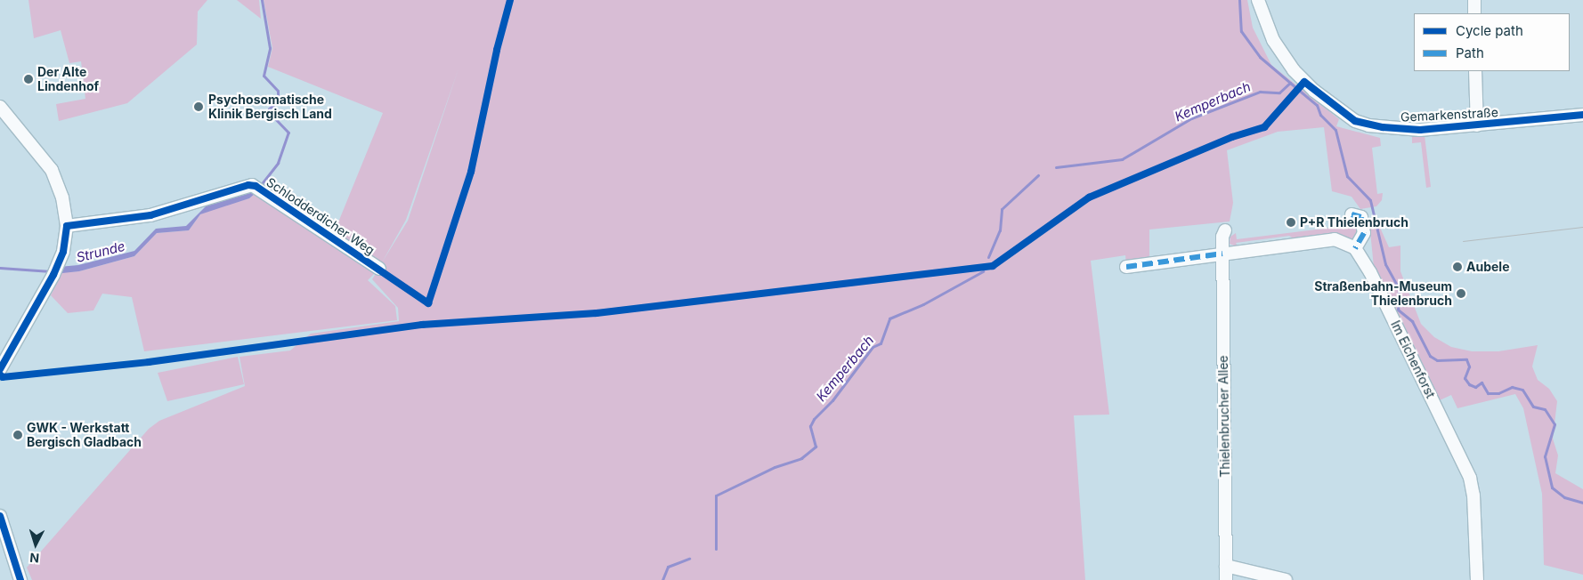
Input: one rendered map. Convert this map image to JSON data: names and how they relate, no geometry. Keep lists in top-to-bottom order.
{
  "streets": {
    "street": [
      "Gemarkenstraße",
      "Schlodderdicher Weg",
      "Im Eichenforst",
      "Thielenbrucher Allee"
    ]
  },
  "water": ["Kemperbach", "Strunde"],
  "places": [
    "Der Alte Lindenhof",
    "Psychosomatische Klinik Bergisch Land",
    "P+R Thielenbruch",
    "Aubele",
    "Straßenbahn-Museum Thielenbruch",
    "GWK - Werkstatt Bergisch Gladbach"
  ],
  "legend": ["Cycle path", "Path"],
  "north": "bottom"
}
